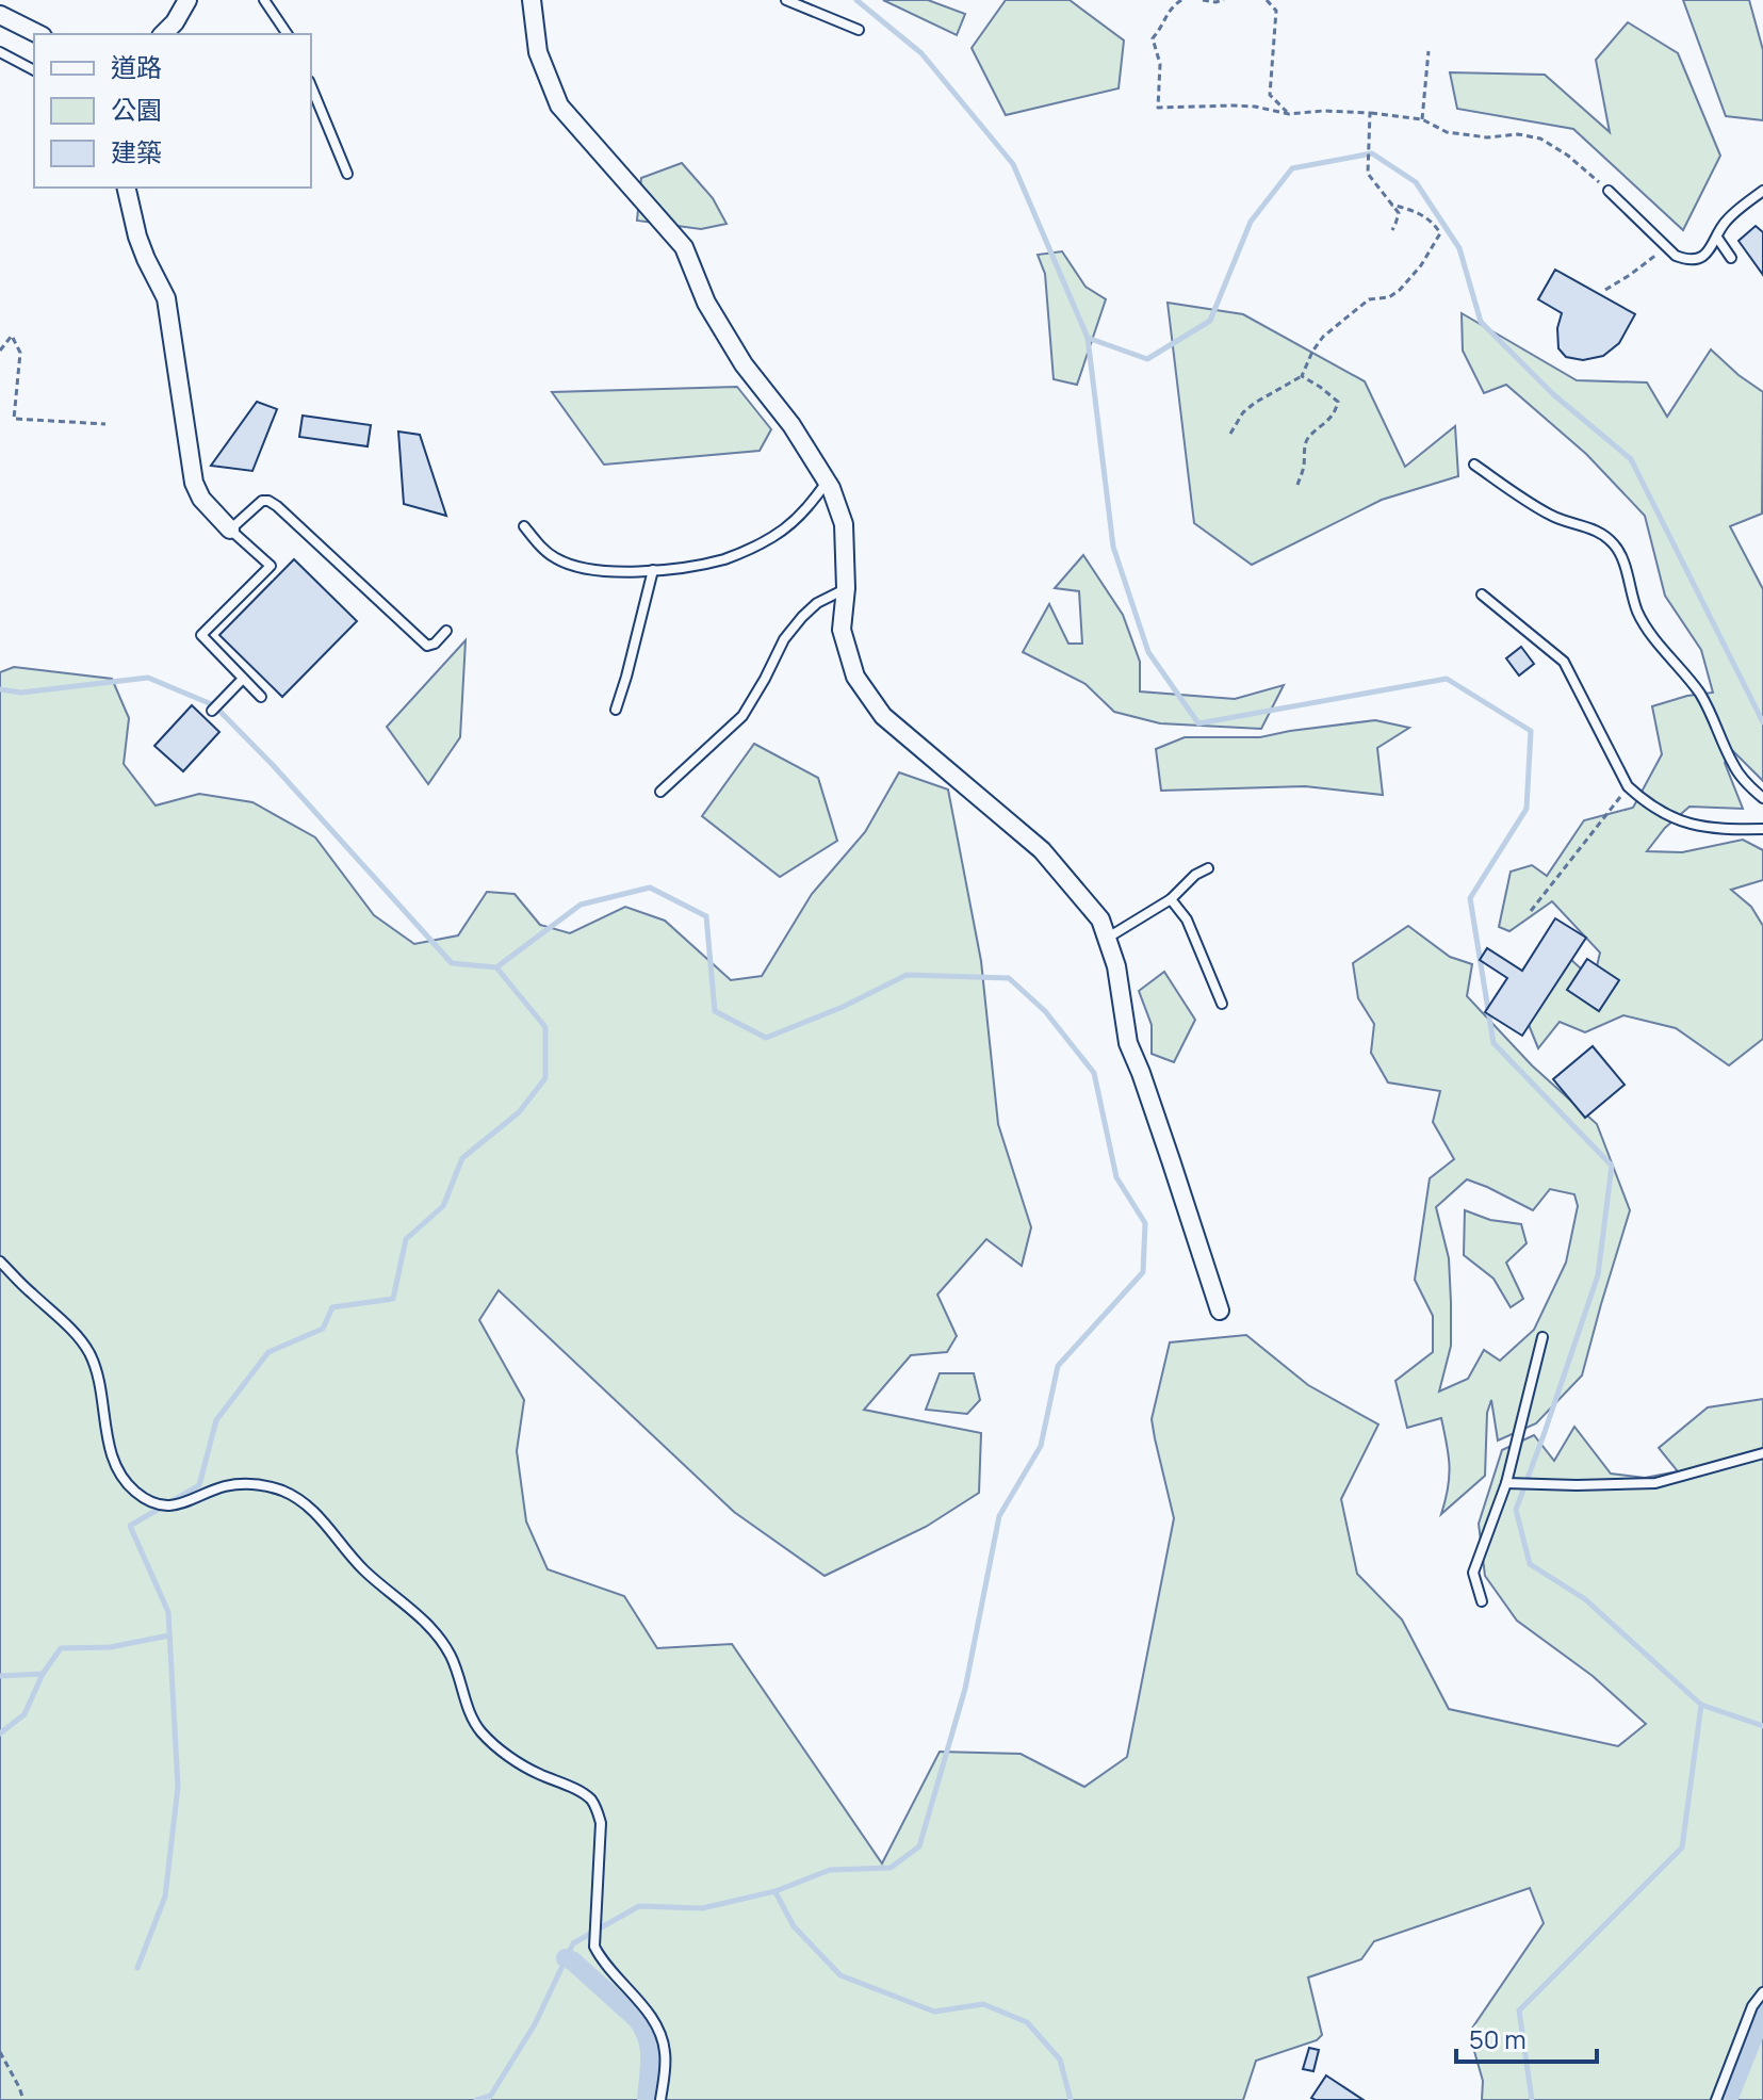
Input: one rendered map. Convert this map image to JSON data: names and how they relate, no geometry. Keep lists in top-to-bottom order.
{
  "legend": ["道路", "公園", "建築"],
  "scale_bar": "50 m"
}
